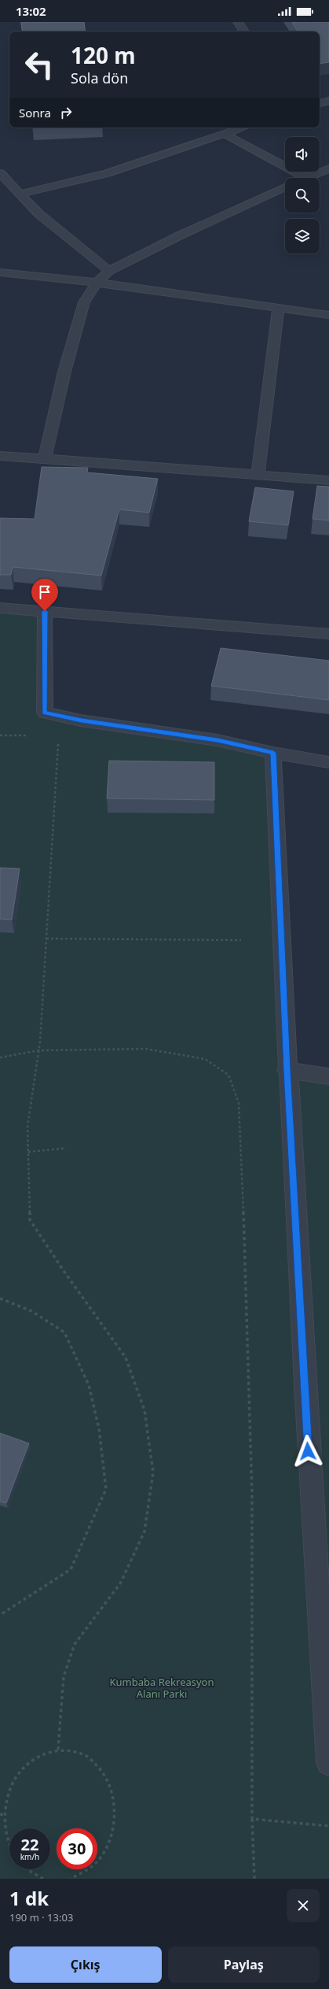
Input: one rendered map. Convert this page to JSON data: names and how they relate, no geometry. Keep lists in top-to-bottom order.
{
  "parks": ["Kumbaba Rekreasyon Alanı Parkı"],
  "page": {
    "status": "13:02",
    "turn": ["120 m", "Sola dön"],
    "then": "Sonra",
    "speed": "22 km/h",
    "limit": "30",
    "heading": ["1 dk", "190 m · 13:03"],
    "buttons": ["Çıkış", "Paylaş"]
  }
}
